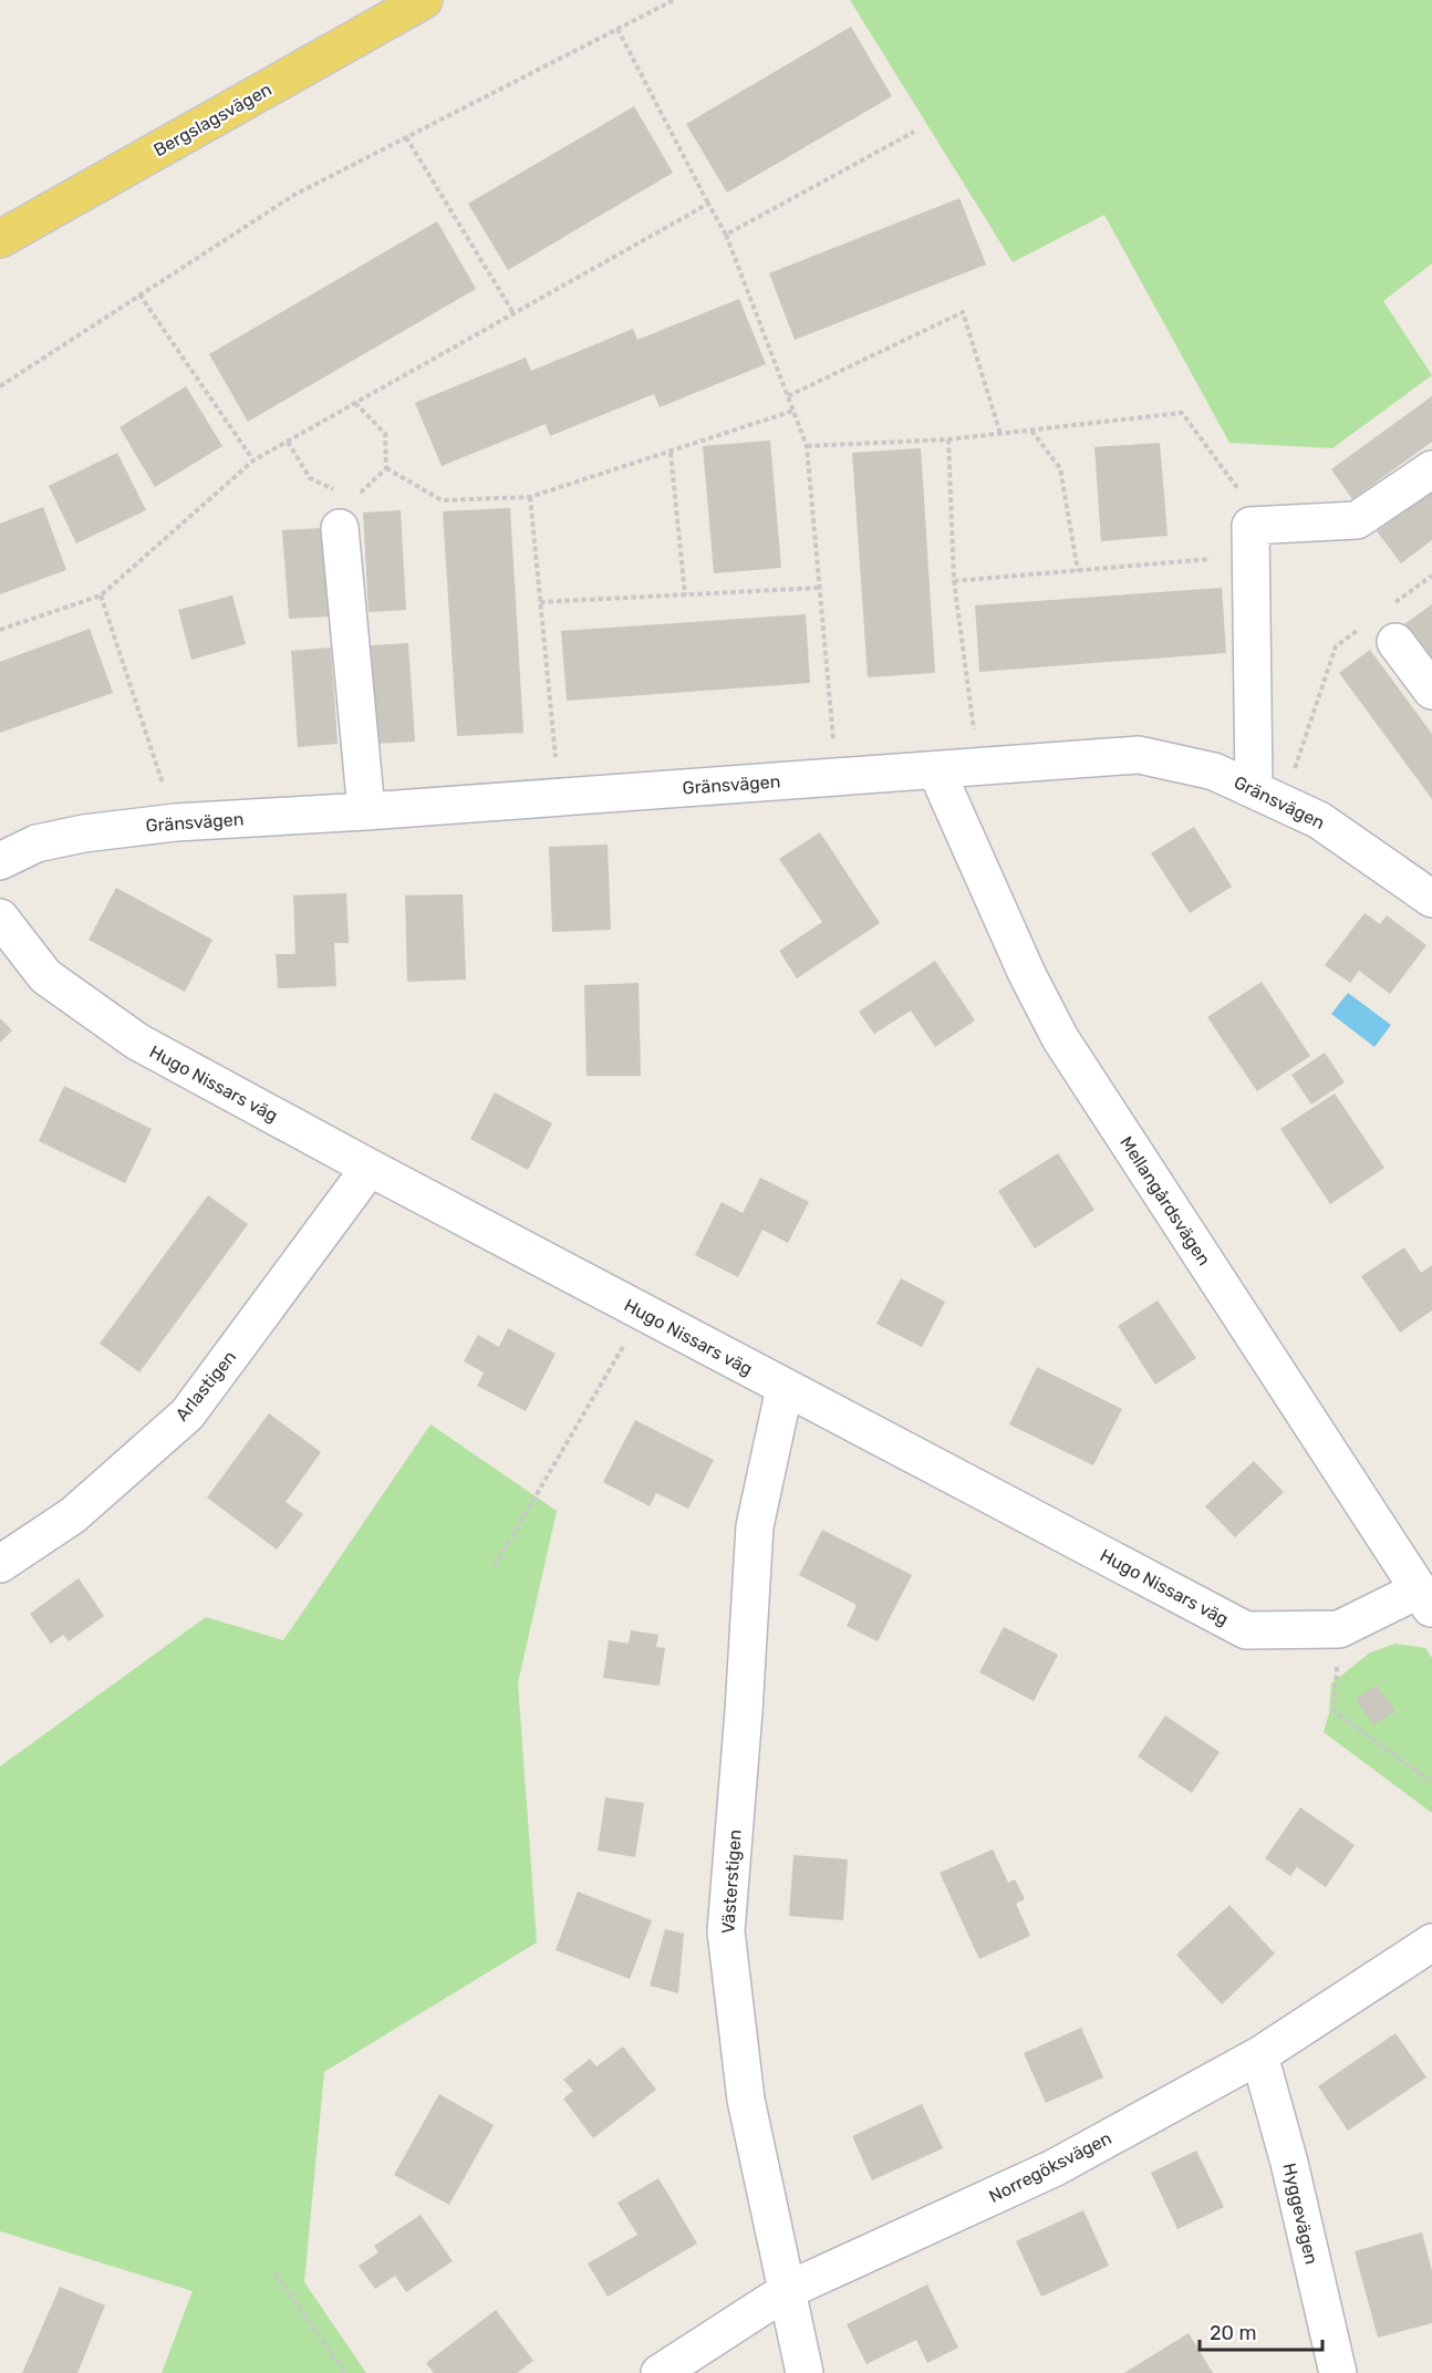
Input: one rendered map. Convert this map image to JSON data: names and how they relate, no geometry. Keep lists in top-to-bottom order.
{
  "streets": {
    "main road": ["Bergslagsvägen"],
    "street": [
      "Gränsvägen",
      "Hugo Nissars väg",
      "Mellangårdsvägen",
      "Arlastigen",
      "Västerstigen",
      "Norregöksvägen",
      "Hyggevägen"
    ]
  },
  "crossings": [
    ["Gränsvägen", "Mellangårdsvägen"],
    ["Hugo Nissars väg", "Mellangårdsvägen"],
    ["Hugo Nissars väg", "Arlastigen"],
    ["Hugo Nissars väg", "Västerstigen"],
    ["Västerstigen", "Norregöksvägen"],
    ["Norregöksvägen", "Hyggevägen"]
  ],
  "scale_bar": "20 m"
}
